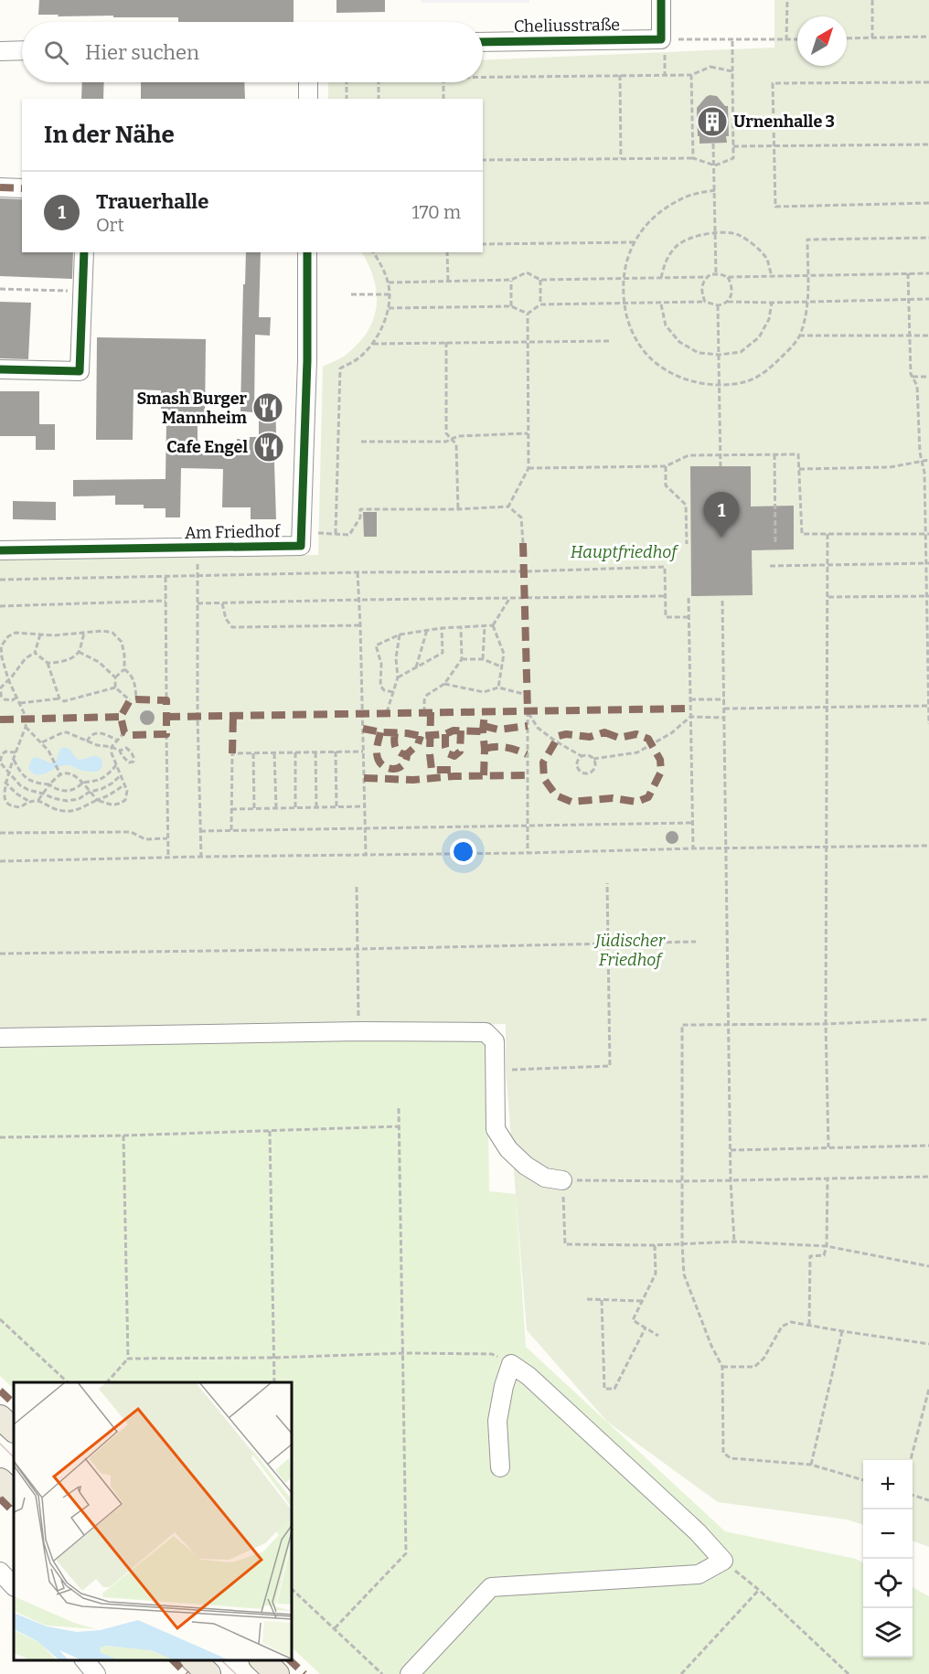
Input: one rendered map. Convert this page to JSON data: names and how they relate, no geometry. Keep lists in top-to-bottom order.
{
  "streets": {
    "street": ["Cheliusstraße", "Am Friedhof"]
  },
  "parks": ["Hauptfriedhof", "Jüdischer Friedhof"],
  "places": {
    "building": ["Urnenhalle 3"],
    "restaurant": ["Smash Burger Mannheim", "Cafe Engel"]
  },
  "north": "top right",
  "page": {
    "search": "Hier suchen",
    "heading": "In der Nähe",
    "list": [
      {
        "mark": "1",
        "name": "Trauerhalle",
        "note": "Ort",
        "value": "170 m"
      }
    ],
    "pins": "1",
    "map_buttons": ["+", "−"]
  }
}
